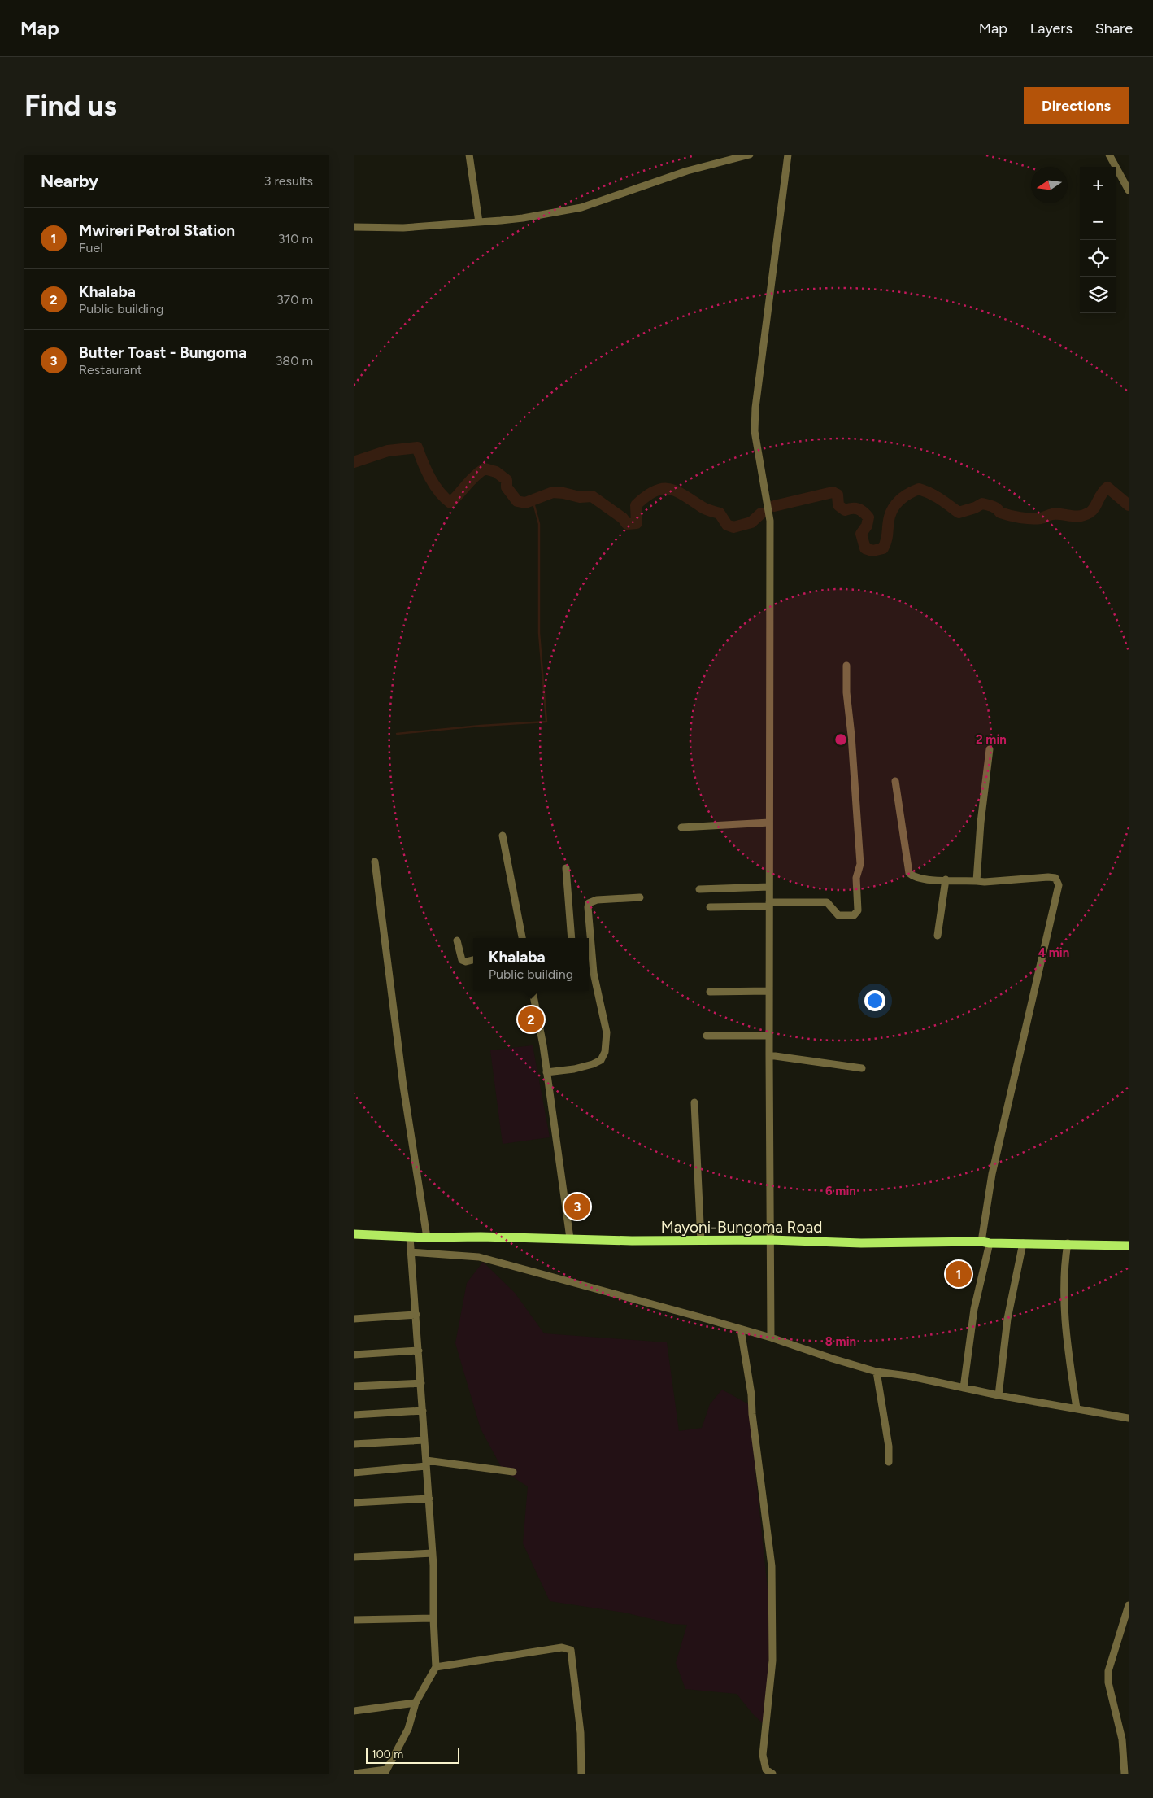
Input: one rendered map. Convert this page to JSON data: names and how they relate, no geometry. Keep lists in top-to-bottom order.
{
  "streets": {
    "main road": ["Mayoni-Bungoma Road"]
  },
  "scale_bar": "100 m",
  "north": "left",
  "page": {
    "header": "Map",
    "nav": ["Map", "Layers", "Share"],
    "buttons": "Directions",
    "title": "Find us",
    "heading": ["Nearby", "3 results"],
    "map_buttons": ["+", "−"],
    "list": [
      {
        "mark": "1",
        "name": "Mwireri Petrol Station",
        "note": "Fuel",
        "value": "310 m"
      },
      {
        "mark": "2",
        "name": "Khalaba",
        "note": "Public building",
        "value": "370 m"
      },
      {
        "mark": "3",
        "name": "Butter Toast - Bungoma",
        "note": "Restaurant",
        "value": "380 m"
      }
    ],
    "popup": ["Khalaba", "Public building"],
    "pins": ["2", "3", "1"],
    "scale": "100 m"
  },
  "rings": [
    "2 min",
    "4 min",
    "6 min",
    "8 min"
  ]
}
